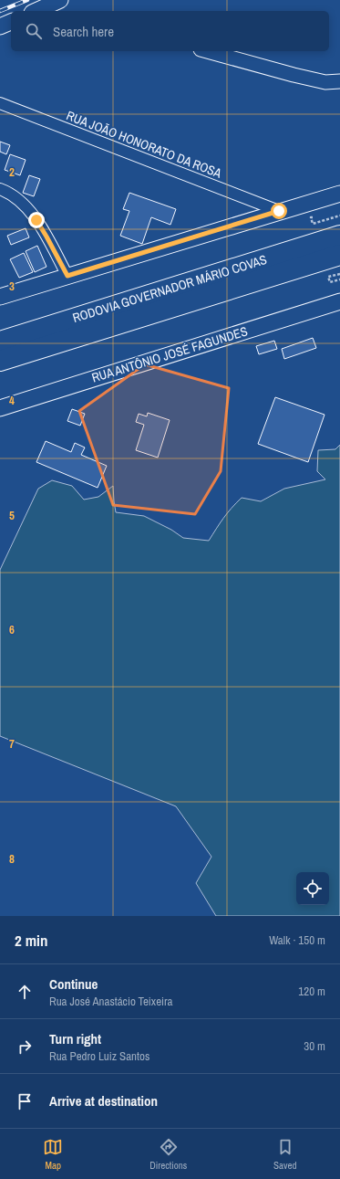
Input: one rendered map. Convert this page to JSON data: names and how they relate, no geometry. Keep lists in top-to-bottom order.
{
  "streets": {
    "highway": ["RODOVIA GOVERNADOR MÁRIO COVAS"],
    "main road": ["RUA ANTÔNIO JOSÉ FAGUNDES"],
    "street": ["RUA JOÃO HONORATO DA ROSA"]
  },
  "page": {
    "search": "Search here",
    "heading": ["2 min", "Walk · 150 m"],
    "list": [
      ["Continue", "Rua José Anastácio Teixeira", "120 m"],
      ["Turn right", "Rua Pedro Luiz Santos", "30 m"],
      "Arrive at destination"
    ],
    "nav": ["Map", "Directions", "Saved"]
  },
  "grid": {
    "rows": [
      "2",
      "3",
      "4",
      "5",
      "6",
      "7",
      "8"
    ]
  }
}
